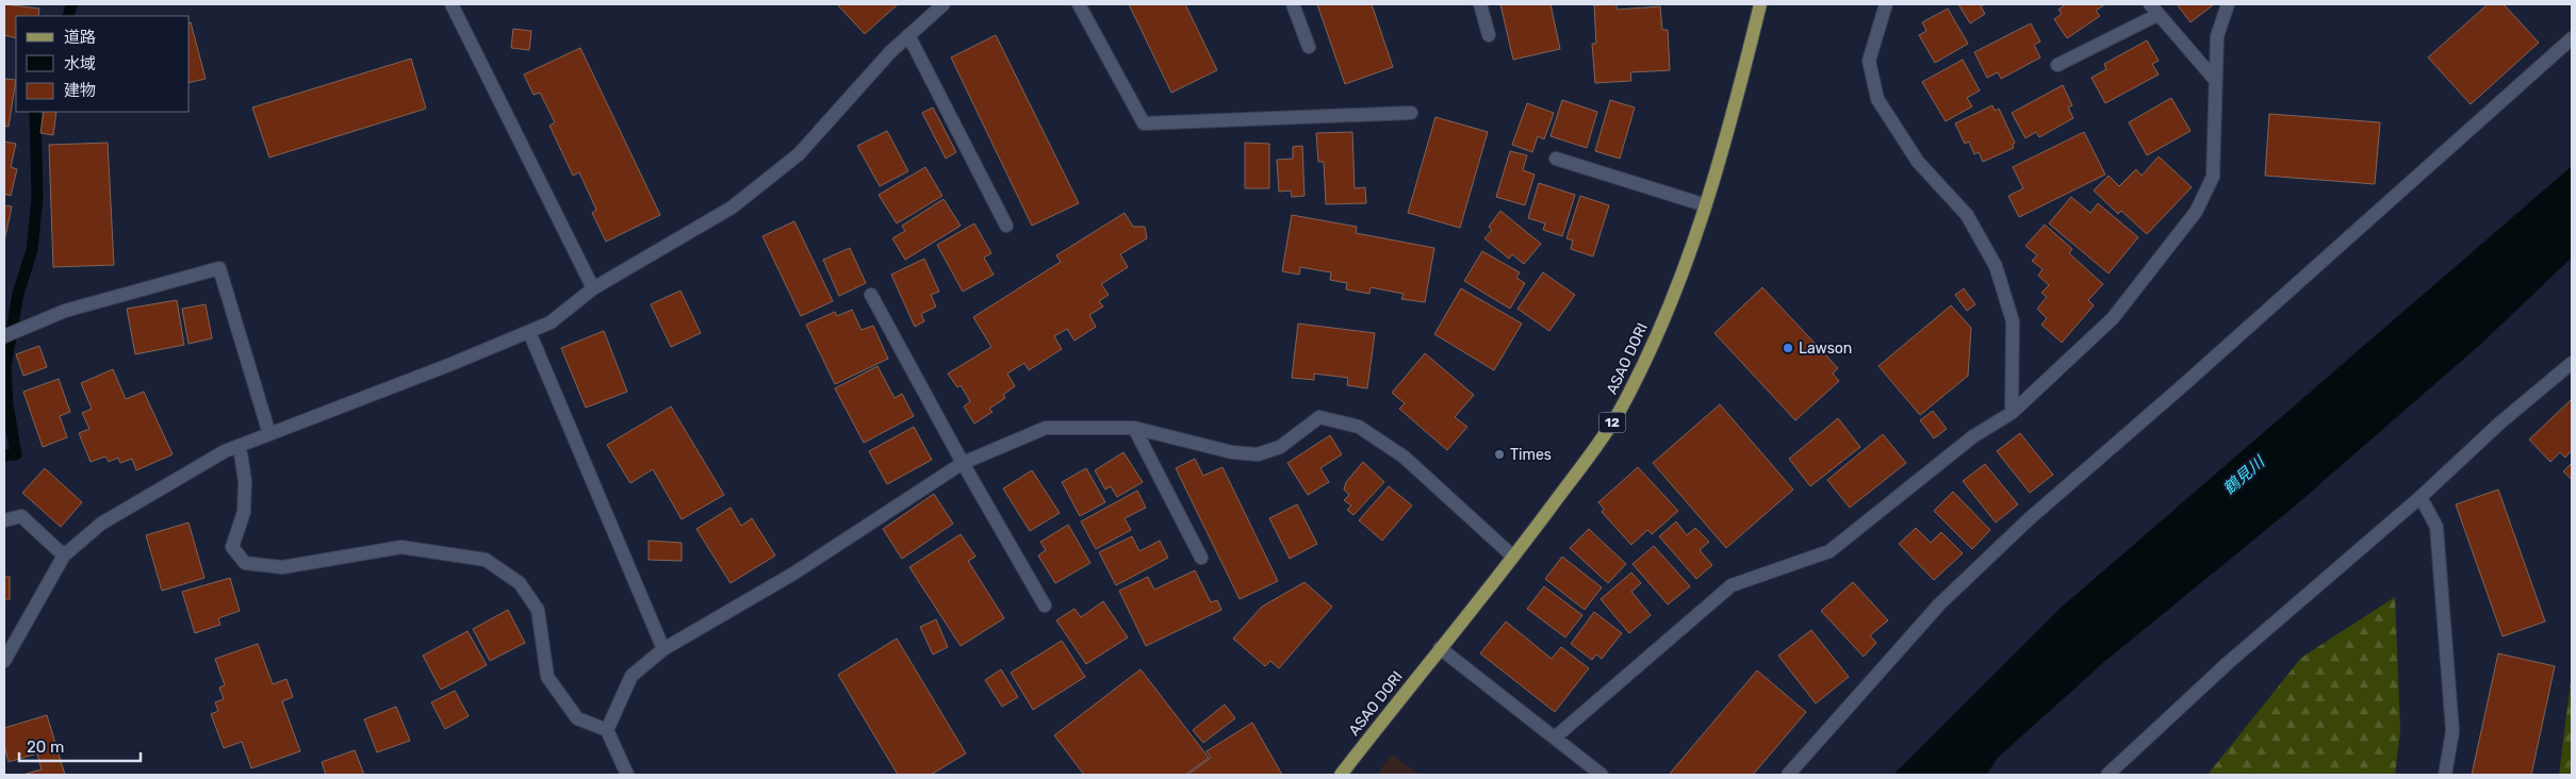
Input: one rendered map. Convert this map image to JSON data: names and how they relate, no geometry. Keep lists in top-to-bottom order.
{
  "streets": {
    "main road": ["ASAO DORI", "12"]
  },
  "water": ["鶴見川"],
  "places": ["Lawson", "Times"],
  "legend": ["道路", "水域", "建物"],
  "scale_bar": "20 m"
}
